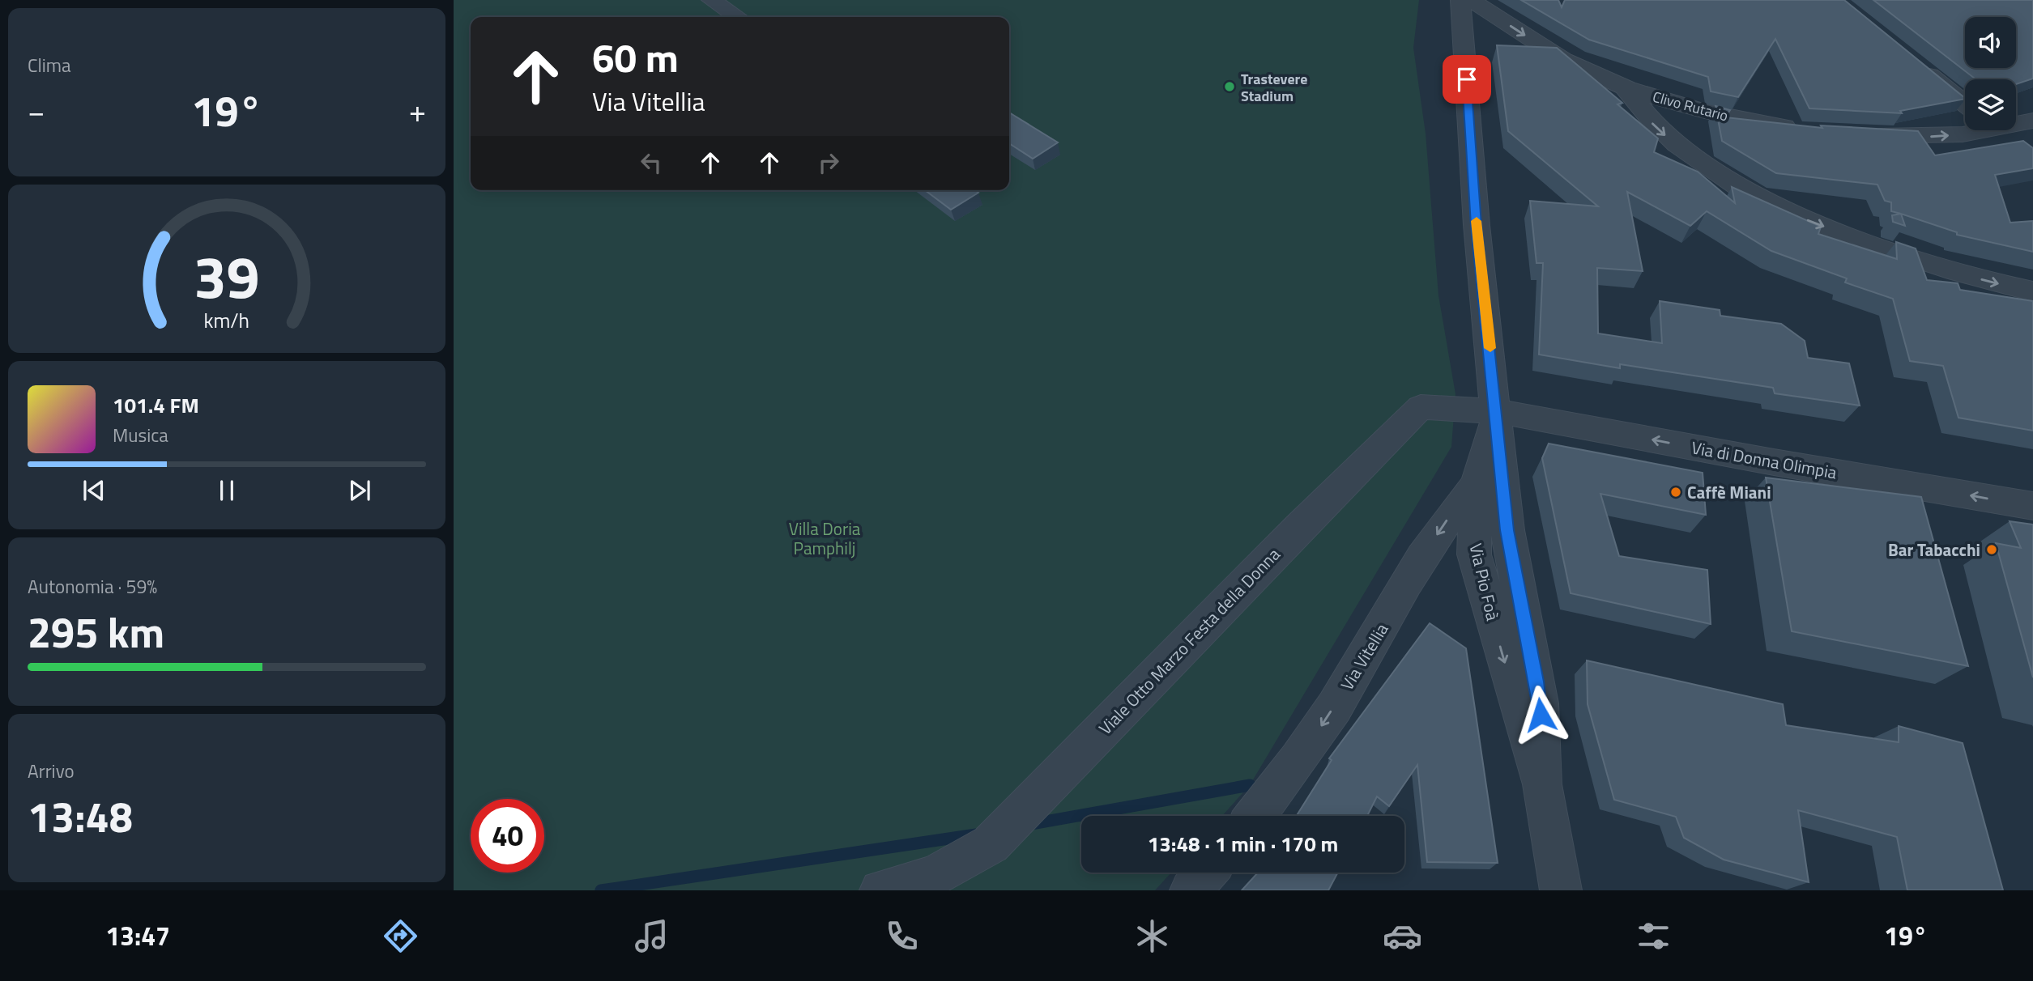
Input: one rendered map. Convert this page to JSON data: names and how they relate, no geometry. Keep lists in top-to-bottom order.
{
  "streets": {
    "street": [
      "Clivo Rutario",
      "Via di Donna Olimpia",
      "Via Pio Foà",
      "Viale Otto Marzo Festa della Donna",
      "Via Vitellia"
    ]
  },
  "crossings": [
    ["Via di Donna Olimpia", "Via Pio Foà"],
    ["Via di Donna Olimpia", "Viale Otto Marzo Festa della Donna"],
    ["Via Pio Foà", "Viale Otto Marzo Festa della Donna"],
    ["Via Pio Foà", "Via Vitellia"]
  ],
  "one_way": ["Clivo Rutario", "Via Vitellia"],
  "parks": ["Villa Doria Pamphilj"],
  "places": ["Trastevere Stadium", "Caffè Miani", "Bar Tabacchi"],
  "page": {
    "tile": [
      "Clima",
      ["Autonomia · 59%", "295 km"],
      ["Arrivo", "13:48"]
    ],
    "turn": ["60 m", "Via Vitellia"],
    "heat": ["−", "19°", "+"],
    "song": ["101.4 FM", "Musica"],
    "limit": "40",
    "trip": "13:48 · 1 min · 170 m",
    "tabs": ["13:47", "19°"],
    "gauge": ["39", "km/h"]
  }
}
